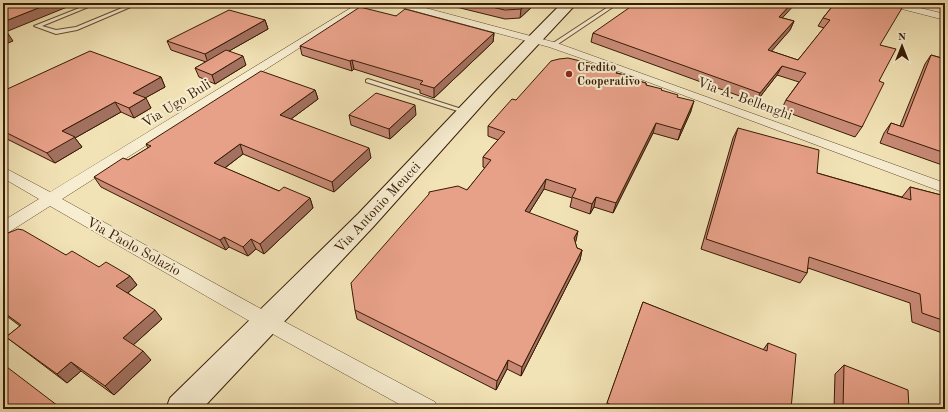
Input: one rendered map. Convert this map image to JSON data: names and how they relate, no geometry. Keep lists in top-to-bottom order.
{
  "streets": {
    "street": [
      "Via A. Bellenghi",
      "Via Ugo Buli",
      "Via Antonio Meucci",
      "Via Paolo Solazio"
    ]
  },
  "crossings": [
    ["Via A. Bellenghi", "Via Antonio Meucci"],
    ["Via Ugo Buli", "Via Paolo Solazio"],
    ["Via Antonio Meucci", "Via Paolo Solazio"]
  ],
  "places": ["Credito Cooperativo"],
  "north": "top"
}
